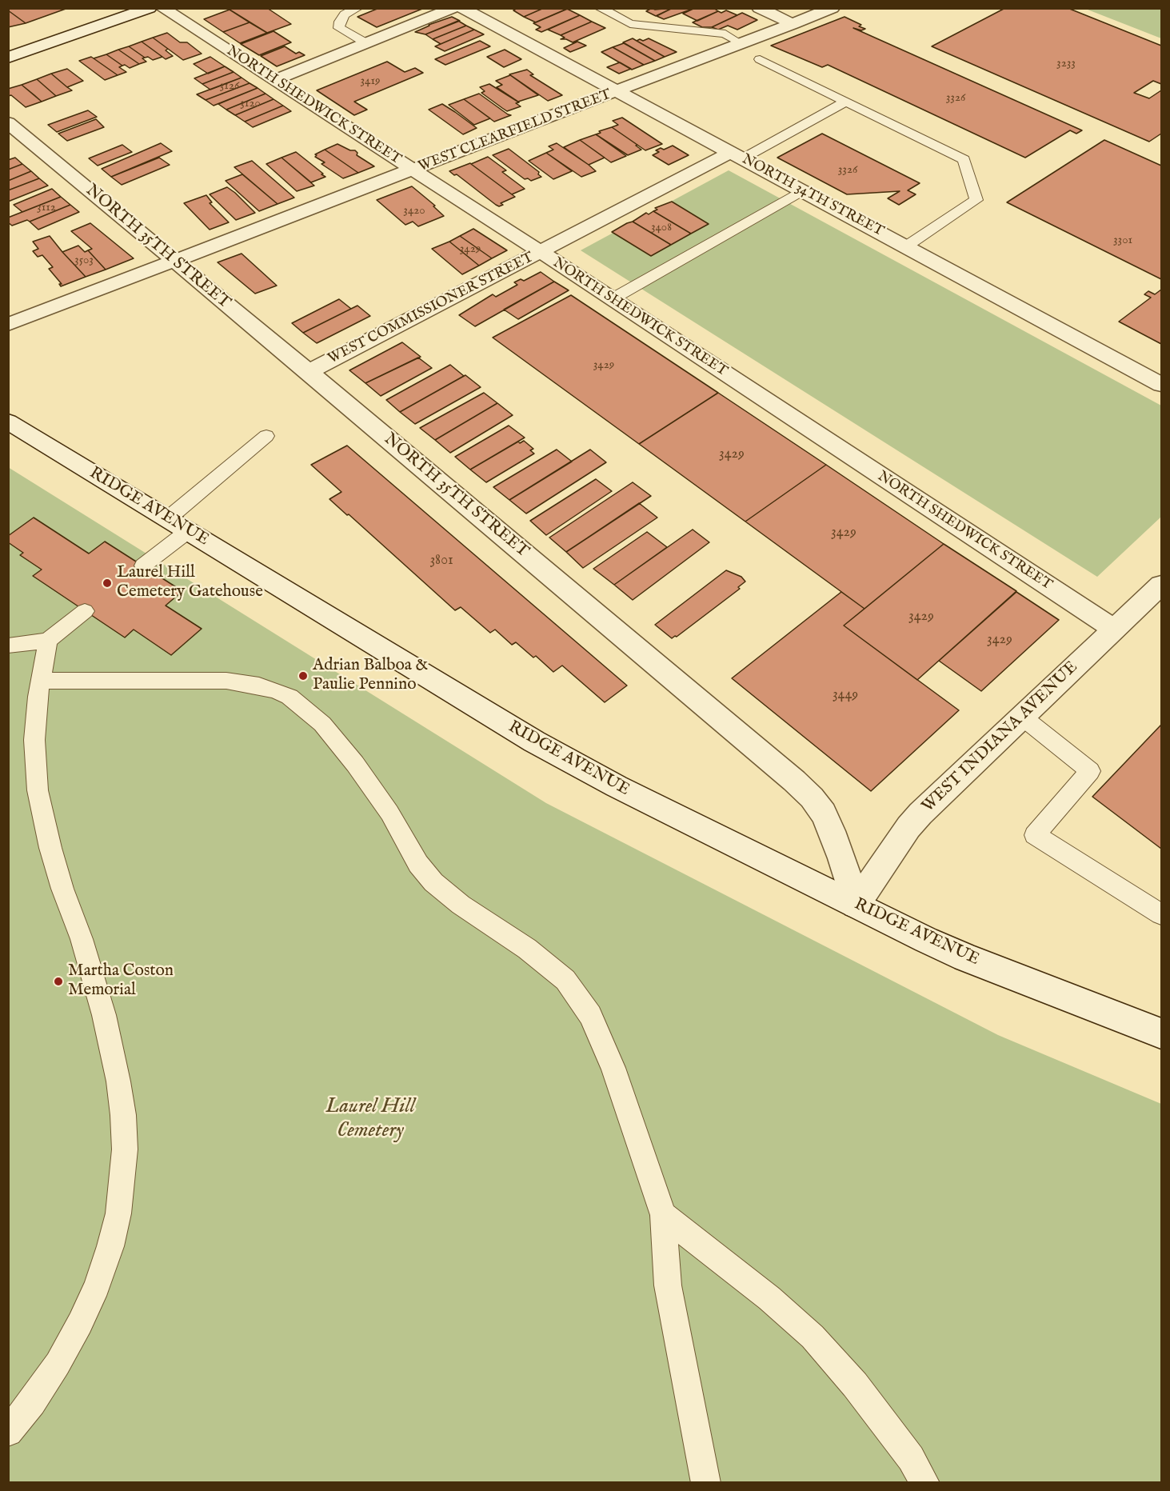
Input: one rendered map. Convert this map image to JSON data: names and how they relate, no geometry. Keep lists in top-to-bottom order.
{
  "streets": {
    "street": [
      "NORTH SHEDWICK STREET",
      "WEST CLEARFIELD STREET",
      "NORTH 34TH STREET",
      "NORTH 35TH STREET",
      "WEST COMMISSIONER STREET",
      "RIDGE AVENUE",
      "WEST INDIANA AVENUE"
    ]
  },
  "crossings": [
    ["NORTH SHEDWICK STREET", "WEST CLEARFIELD STREET"],
    ["NORTH SHEDWICK STREET", "WEST COMMISSIONER STREET"],
    ["NORTH SHEDWICK STREET", "WEST INDIANA AVENUE"],
    ["WEST CLEARFIELD STREET", "NORTH 34TH STREET"],
    ["WEST CLEARFIELD STREET", "NORTH 35TH STREET"],
    ["NORTH 34TH STREET", "WEST COMMISSIONER STREET"],
    ["NORTH 35TH STREET", "WEST COMMISSIONER STREET"],
    ["NORTH 35TH STREET", "RIDGE AVENUE"],
    ["NORTH 35TH STREET", "WEST INDIANA AVENUE"],
    ["RIDGE AVENUE", "WEST INDIANA AVENUE"]
  ],
  "parks": ["Laurel Hill Cemetery"],
  "places": ["Laurel Hill Cemetery Gatehouse", "Adrian Balboa & Paulie Pennino", "Martha Coston Memorial"],
  "house_numbers": [
    "3233",
    "3419",
    "3126",
    "3326",
    "3120",
    "3326",
    "3112",
    "3420",
    "3408",
    "3301",
    "3429",
    "3503",
    "3429",
    "3429",
    "3429",
    "3801",
    "3429",
    "3429",
    "3449"
  ]
}
